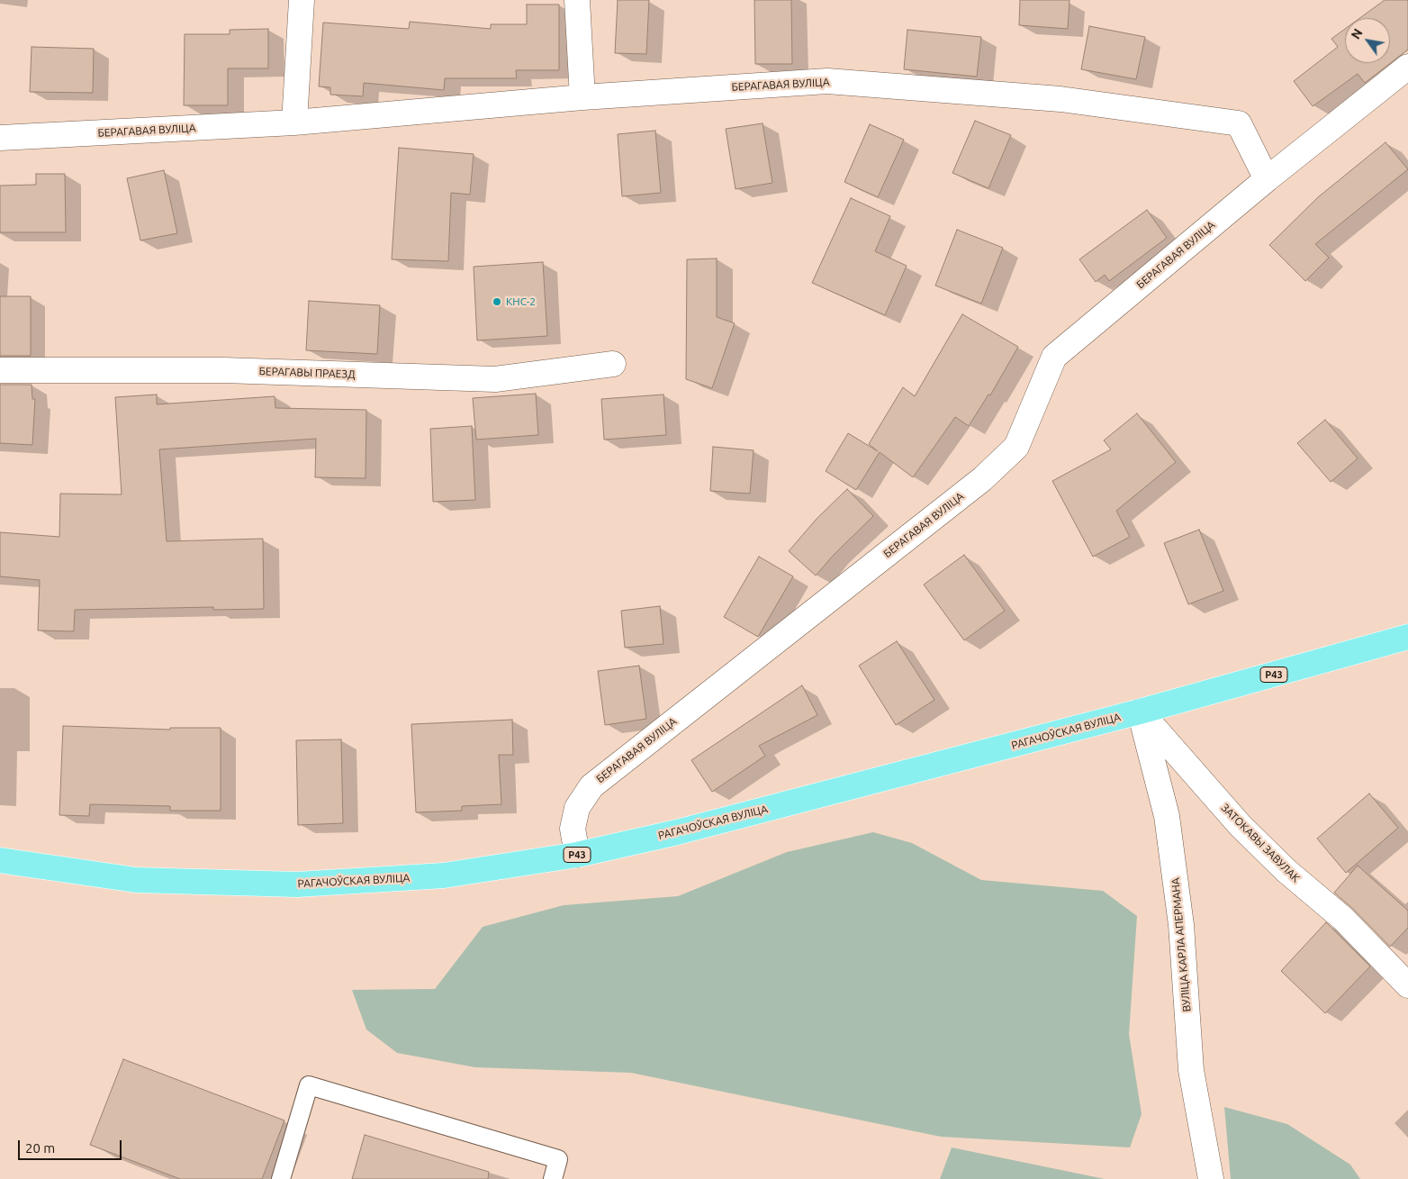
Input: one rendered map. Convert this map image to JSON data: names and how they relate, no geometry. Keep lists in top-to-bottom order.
{
  "streets": {
    "main road": ["Р43", "РАГАЧОЎСКАЯ ВУЛІЦА"],
    "street": [
      "БЕРАГАВАЯ ВУЛІЦА",
      "БЕРАГАВЫ ПРАЕЗД",
      "ЗАТОКАВЫ ЗАВУЛАК",
      "ВУЛІЦА КАРЛА АПЕРМАНА"
    ]
  },
  "crossings": [
    ["БЕРАГАВАЯ ВУЛІЦА", "РАГАЧОЎСКАЯ ВУЛІЦА"],
    ["РАГАЧОЎСКАЯ ВУЛІЦА", "ЗАТОКАВЫ ЗАВУЛАК"],
    ["РАГАЧОЎСКАЯ ВУЛІЦА", "ВУЛІЦА КАРЛА АПЕРМАНА"],
    ["ЗАТОКАВЫ ЗАВУЛАК", "ВУЛІЦА КАРЛА АПЕРМАНА"]
  ],
  "places": ["КНС-2"],
  "scale_bar": "20 m",
  "north": "top left"
}
